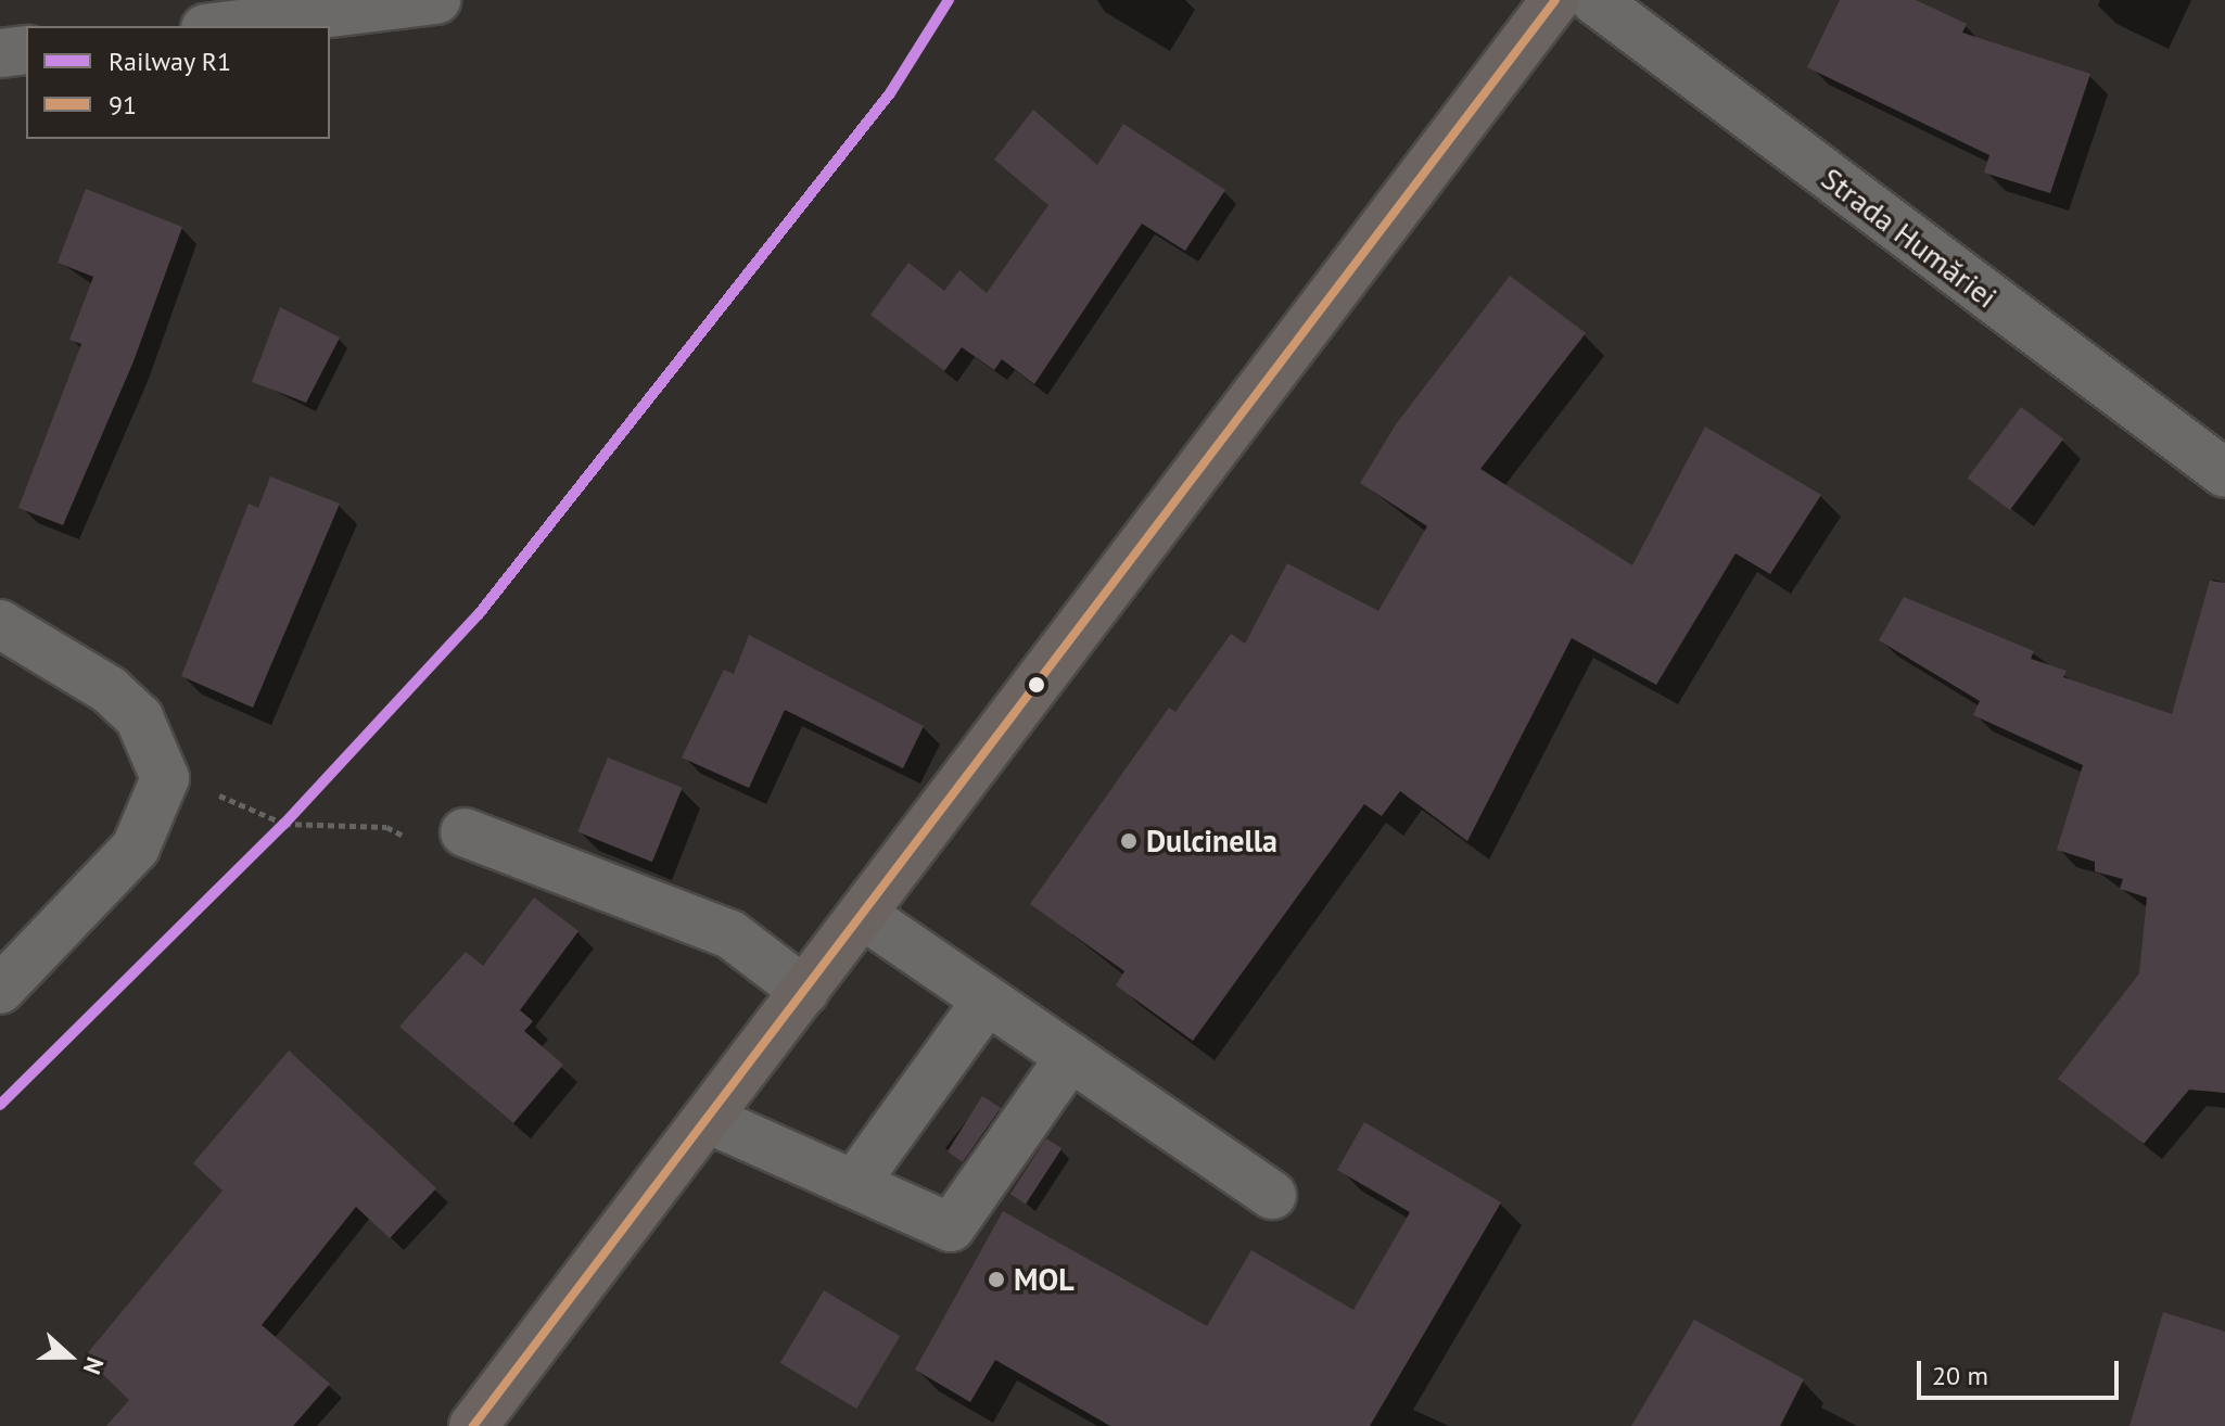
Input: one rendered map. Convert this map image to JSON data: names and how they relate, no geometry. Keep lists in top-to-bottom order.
{
  "streets": {
    "street": ["Strada Humăriei"]
  },
  "places": ["Dulcinella", "MOL"],
  "lines": ["rail line R1", "transit line 91"],
  "legend": ["Railway R1", "91"],
  "scale_bar": "20 m",
  "north": "right"
}
